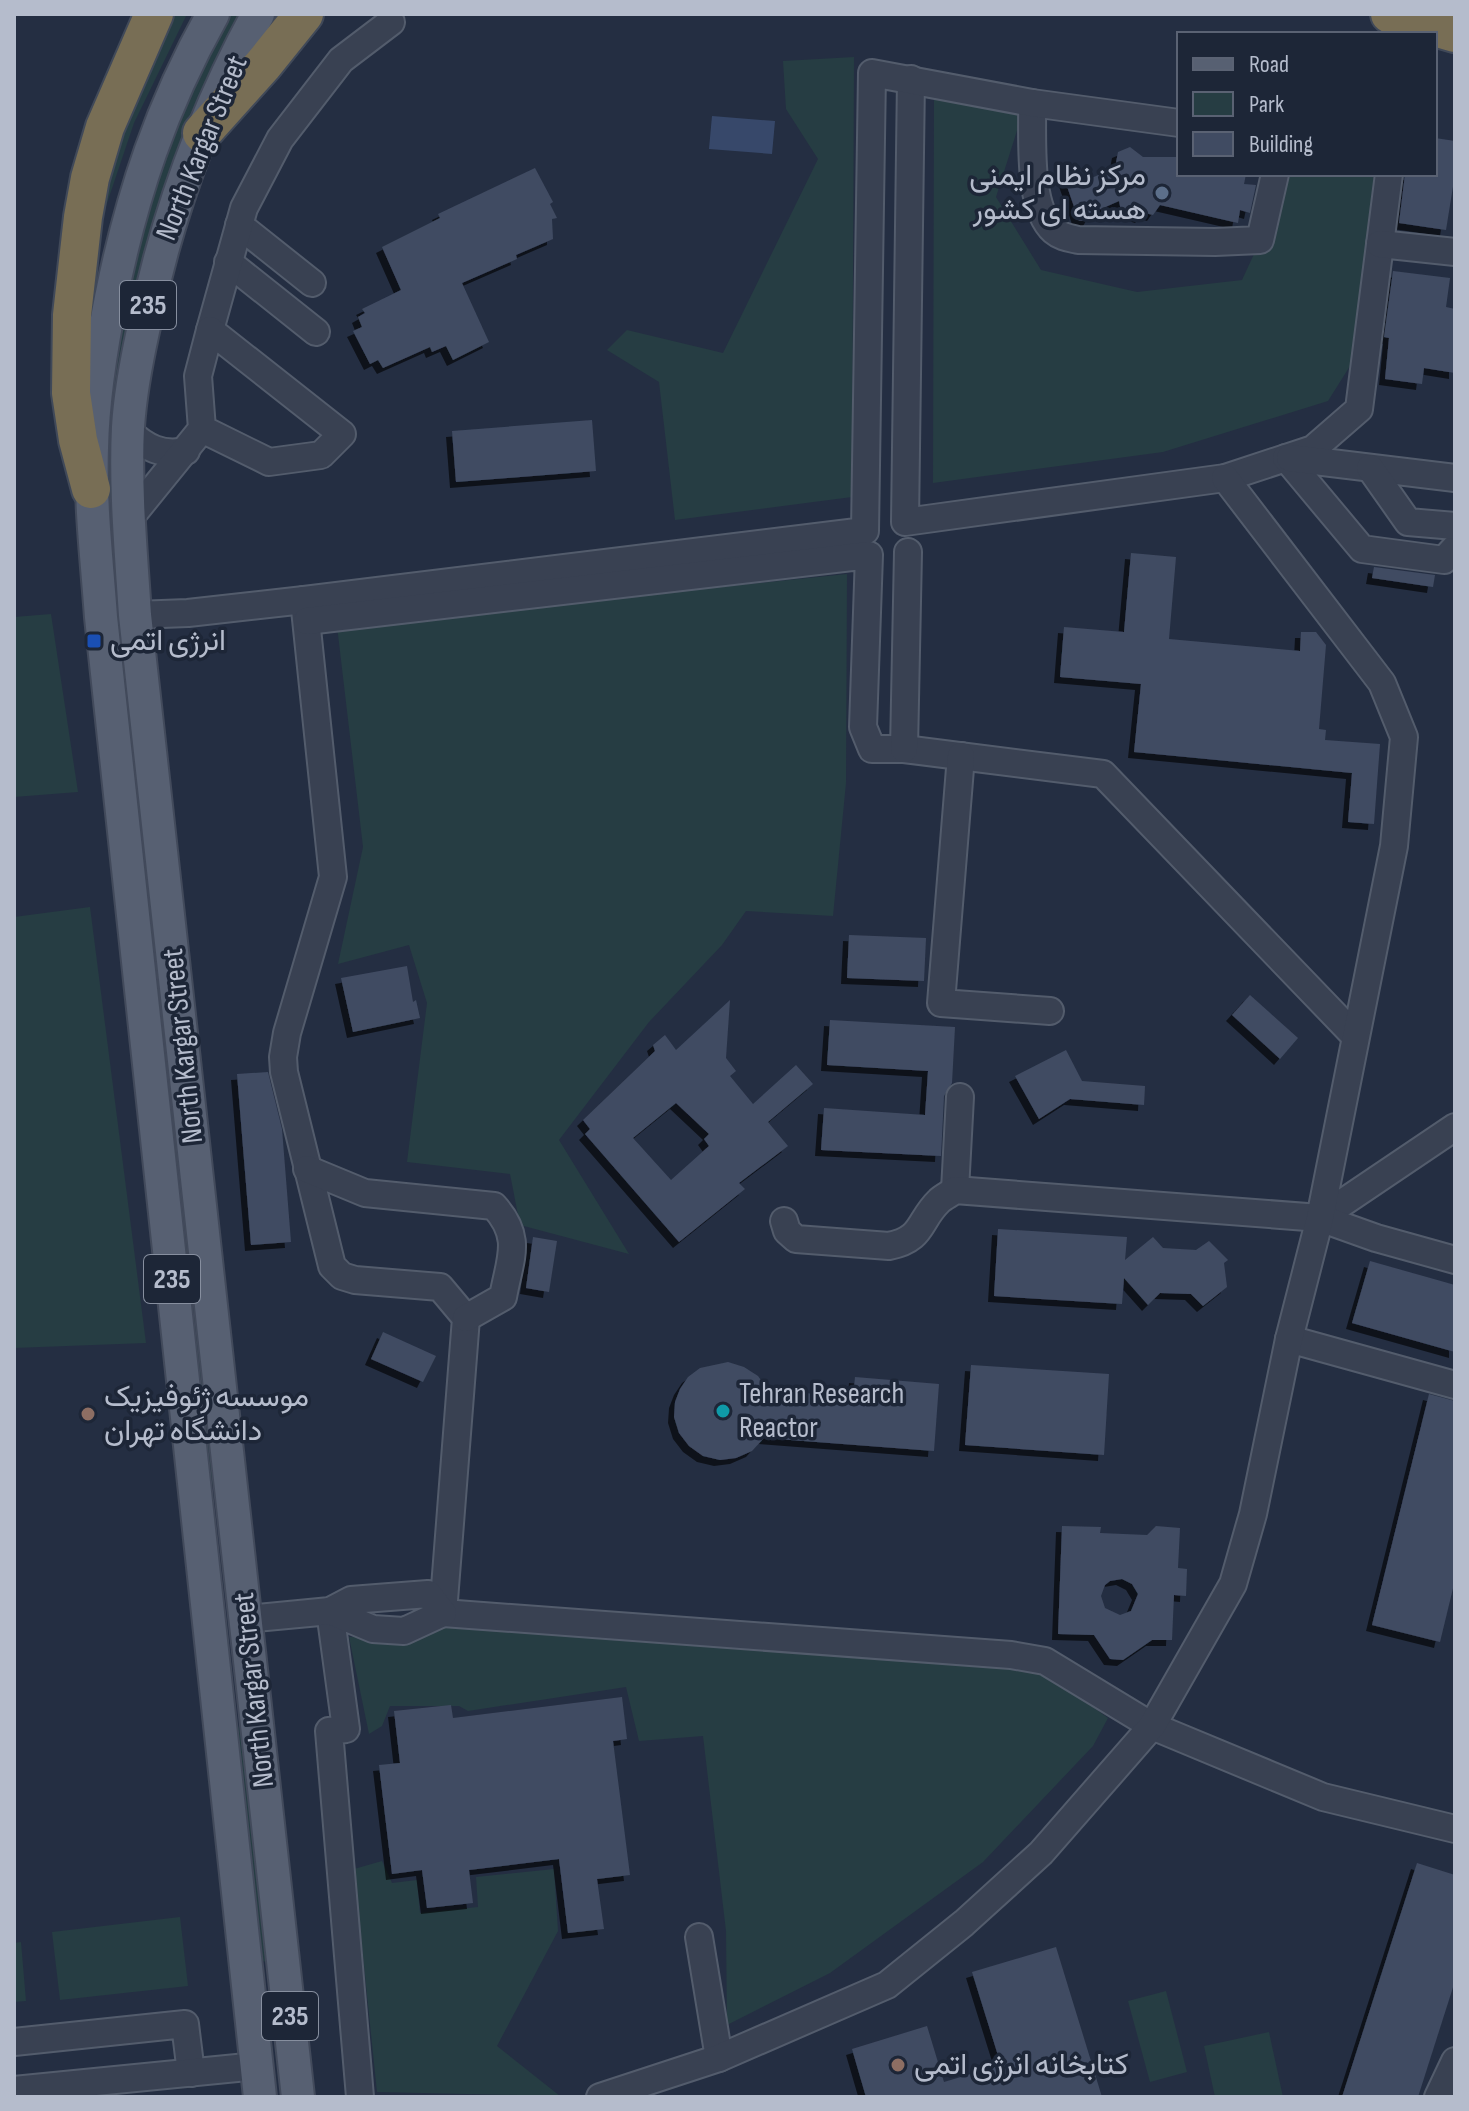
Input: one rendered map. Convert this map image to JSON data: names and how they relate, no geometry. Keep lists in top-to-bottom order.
{
  "streets": {
    "main road": ["North Kargar Street", "235"]
  },
  "places": {
    "other": [
      "مرکز نظام ایمنی هسته ای کشور",
      "Tehran Research Reactor",
      "موسسه ژئوفیزیک دانشگاه تهران",
      "کتابخانه انرژی اتمی"
    ],
    "transit": ["انرژی اتمی"]
  },
  "legend": ["Road", "Park", "Building"]
}
